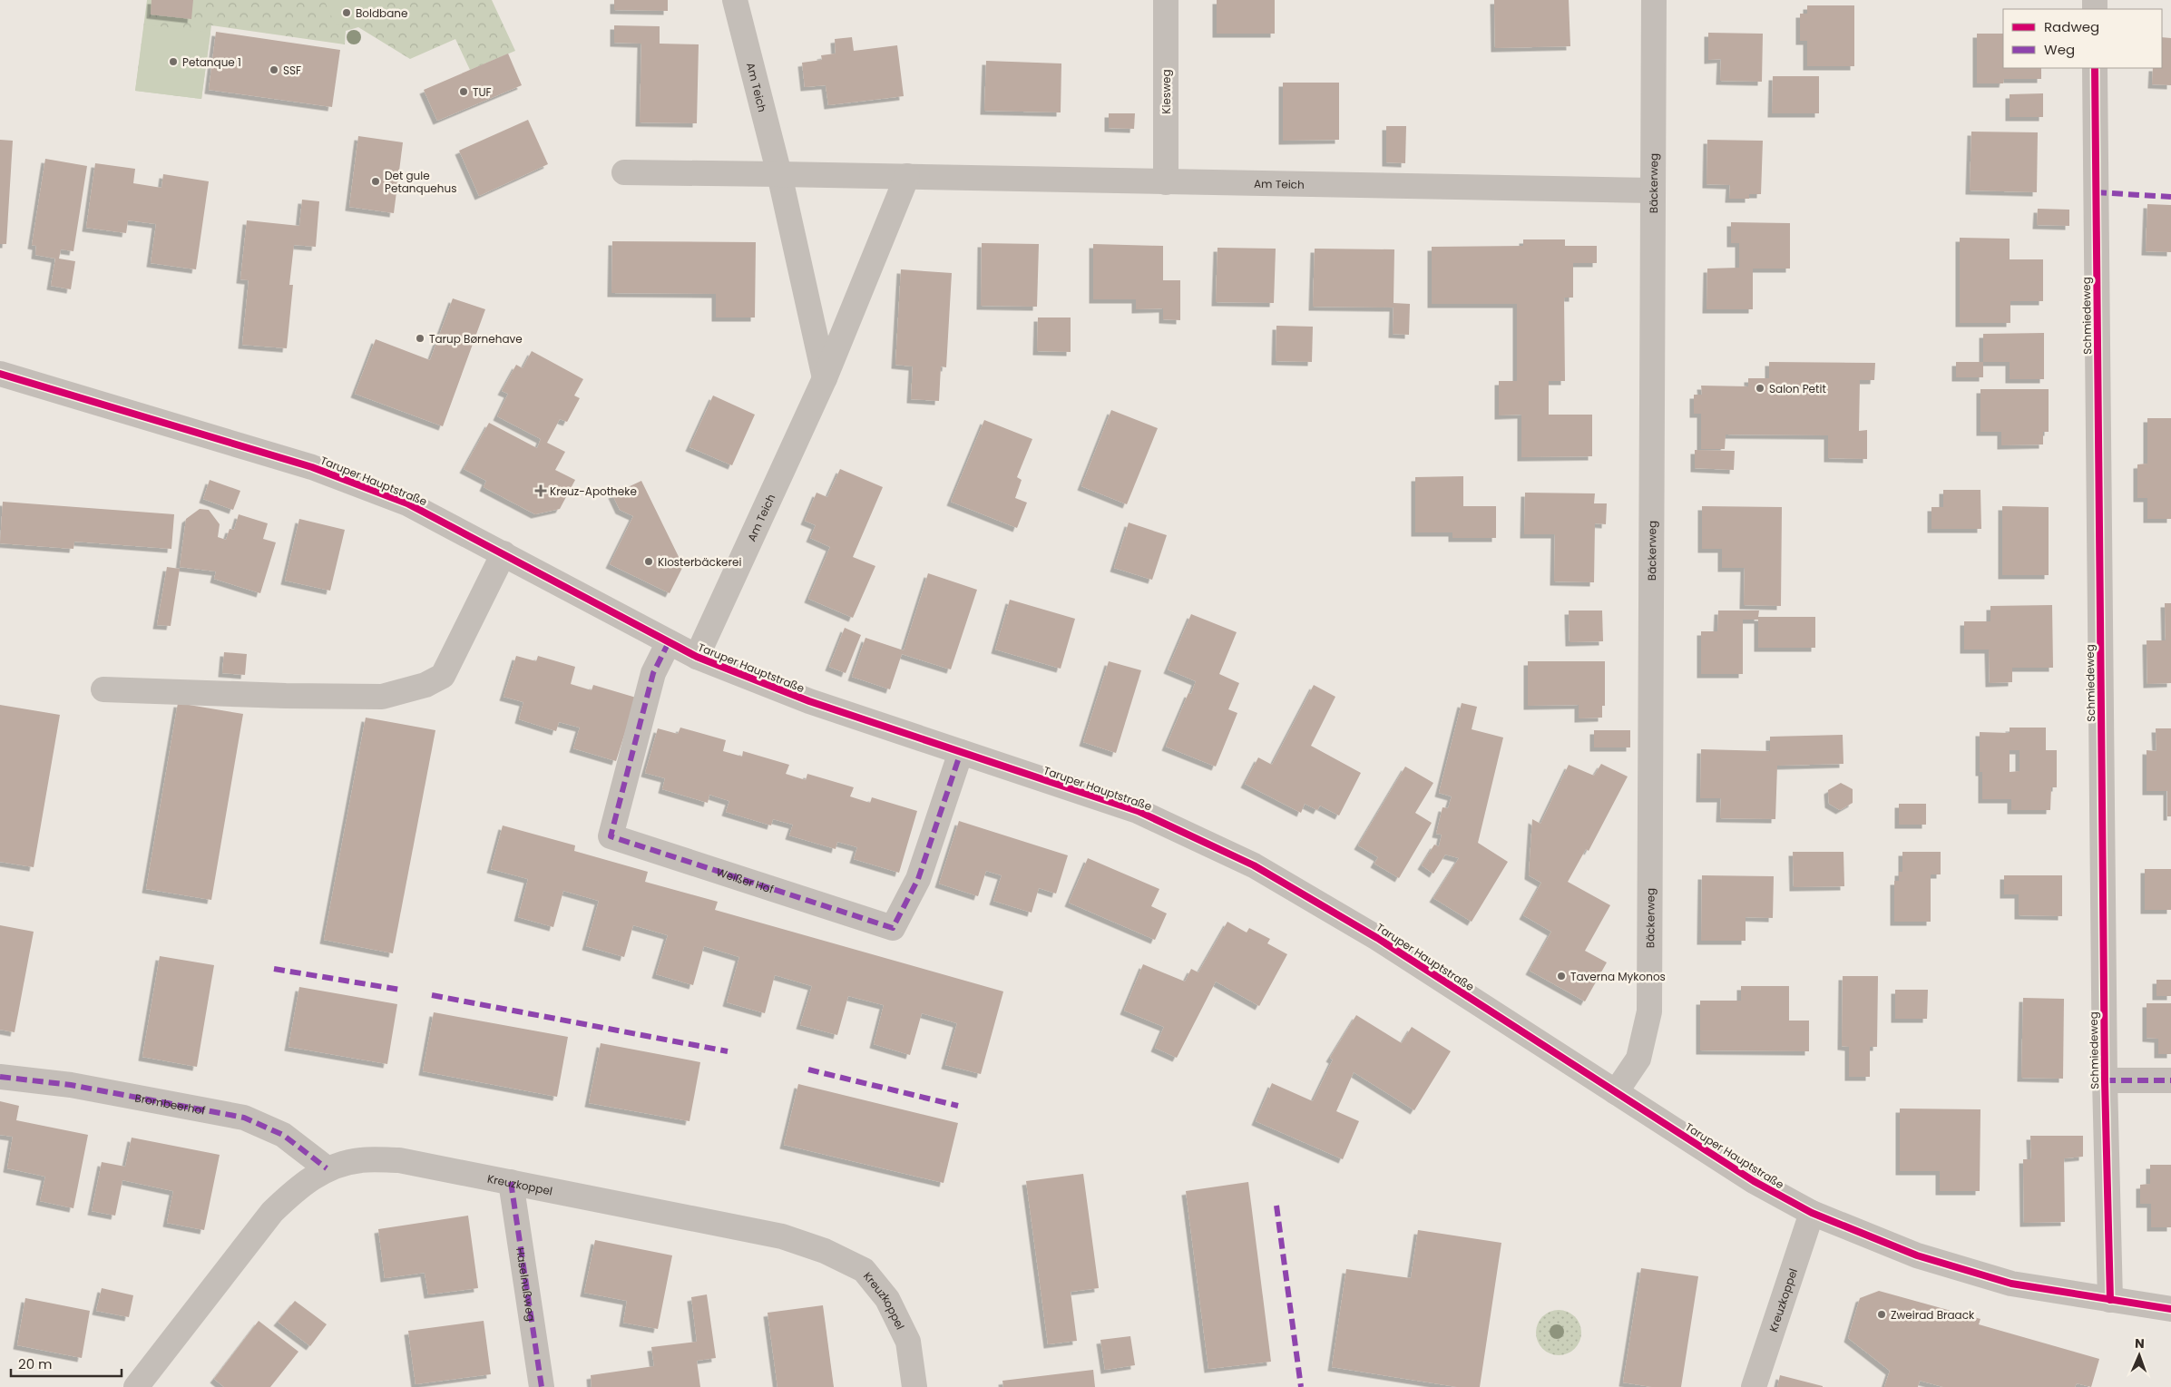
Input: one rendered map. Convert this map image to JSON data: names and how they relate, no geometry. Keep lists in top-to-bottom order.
{
  "streets": {
    "street": [
      "Am Teich",
      "Kiesweg",
      "Bäckerweg",
      "Schmiedeweg",
      "Taruper Hauptstraße",
      "Weißer Hof",
      "Brombeerhof",
      "Kreuzkoppel",
      "Haselnußweg"
    ]
  },
  "crossings": [
    ["Am Teich", "Kiesweg"],
    ["Am Teich", "Bäckerweg"],
    ["Am Teich", "Taruper Hauptstraße"],
    ["Bäckerweg", "Taruper Hauptstraße"],
    ["Schmiedeweg", "Taruper Hauptstraße"],
    ["Taruper Hauptstraße", "Weißer Hof"],
    ["Taruper Hauptstraße", "Kreuzkoppel"],
    ["Brombeerhof", "Kreuzkoppel"],
    ["Kreuzkoppel", "Haselnußweg"]
  ],
  "places": {
    "other": [
      "Boldbane",
      "Petanque 1",
      "SSF",
      "TUF",
      "Det gule Petanquehus",
      "Tarup Børnehave",
      "Salon Petit",
      "Klosterbäckerei",
      "Taverna Mykonos",
      "Zweirad Braack"
    ],
    "health": ["Kreuz-Apotheke"]
  },
  "legend": ["Radweg", "Weg"],
  "scale_bar": "20 m",
  "north": "top"
}
